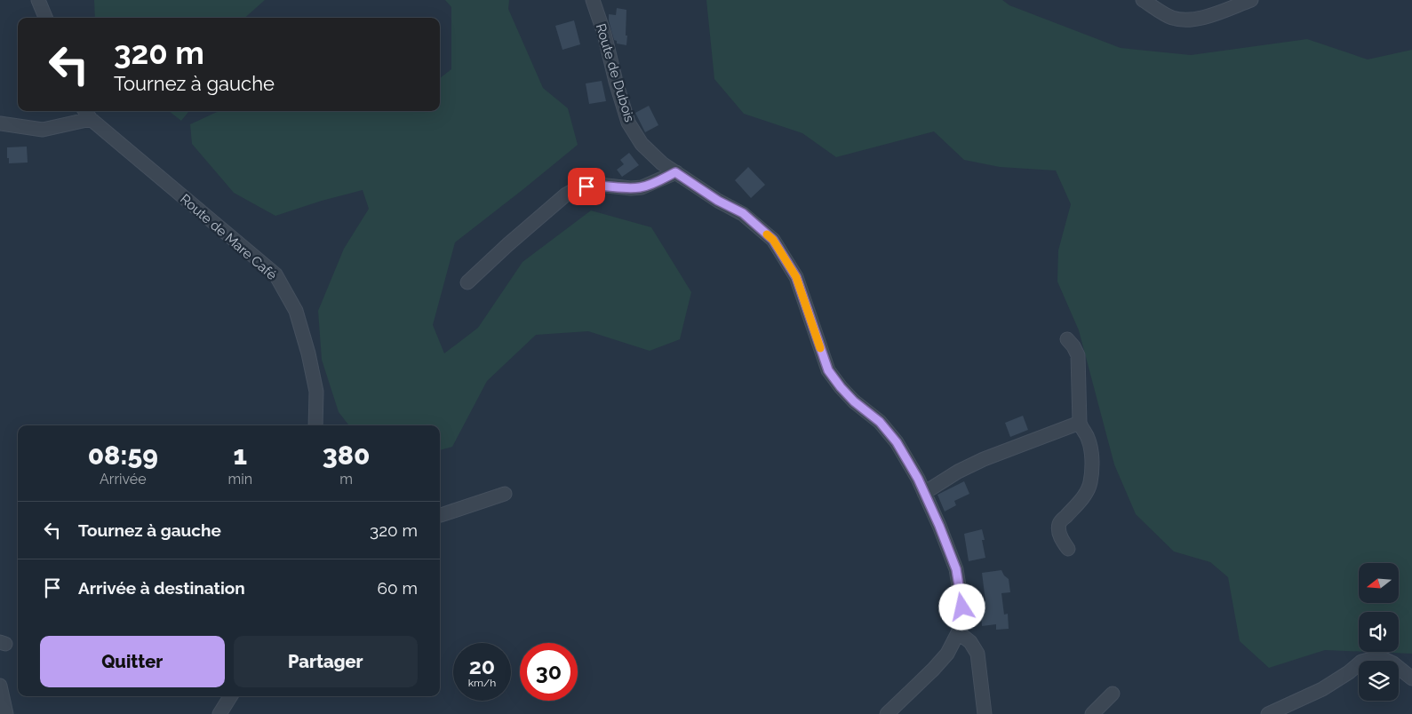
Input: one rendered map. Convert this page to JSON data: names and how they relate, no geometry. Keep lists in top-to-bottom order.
{
  "streets": {
    "street": ["Route de Dubois", "Route de Mare Café"]
  },
  "north": "left",
  "page": {
    "turn": ["320 m", "Tournez à gauche"],
    "eta": [
      "08:59",
      "Arrivée",
      "1",
      "min",
      "380",
      "m"
    ],
    "list": [
      {
        "name": "Tournez à gauche",
        "value": "320 m"
      },
      {
        "name": "Arrivée à destination",
        "value": "60 m"
      }
    ],
    "buttons": ["Quitter", "Partager"],
    "speed": "20 km/h",
    "limit": "30"
  }
}
